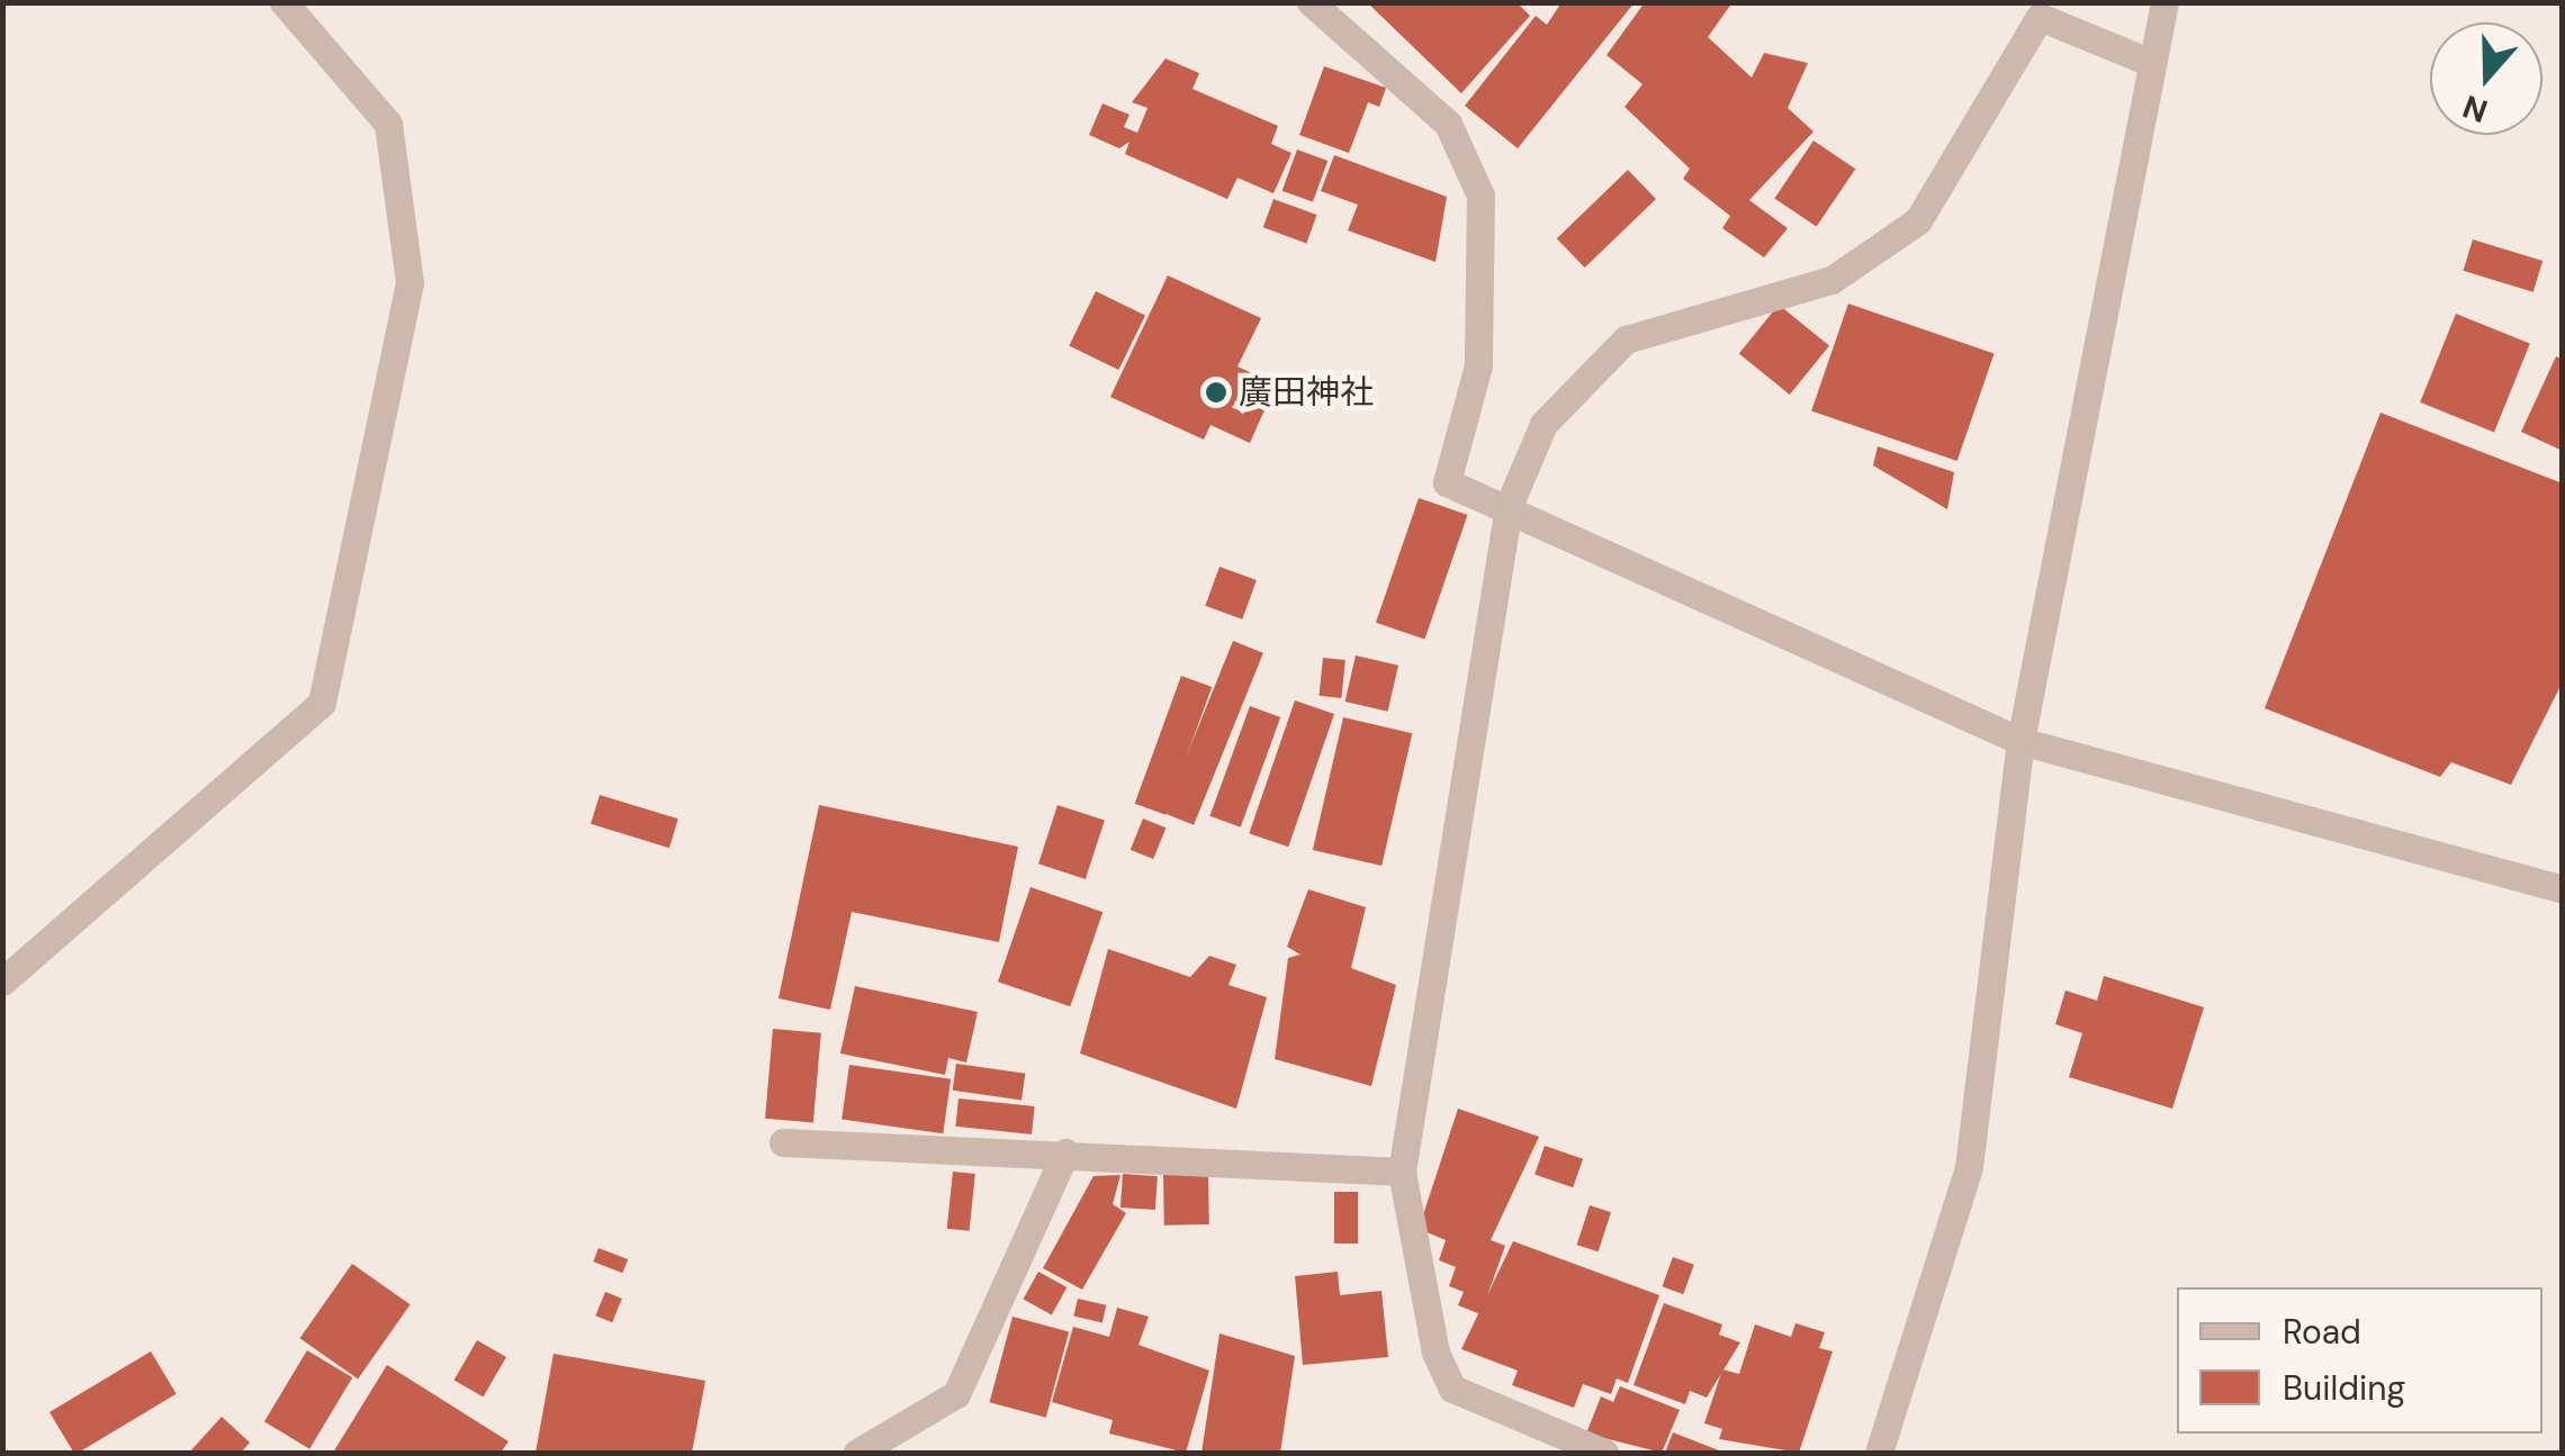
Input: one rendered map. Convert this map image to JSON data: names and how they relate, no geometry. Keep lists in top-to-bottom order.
{
  "places": ["廣田神社"],
  "legend": ["Road", "Building"],
  "north": "bottom"
}
